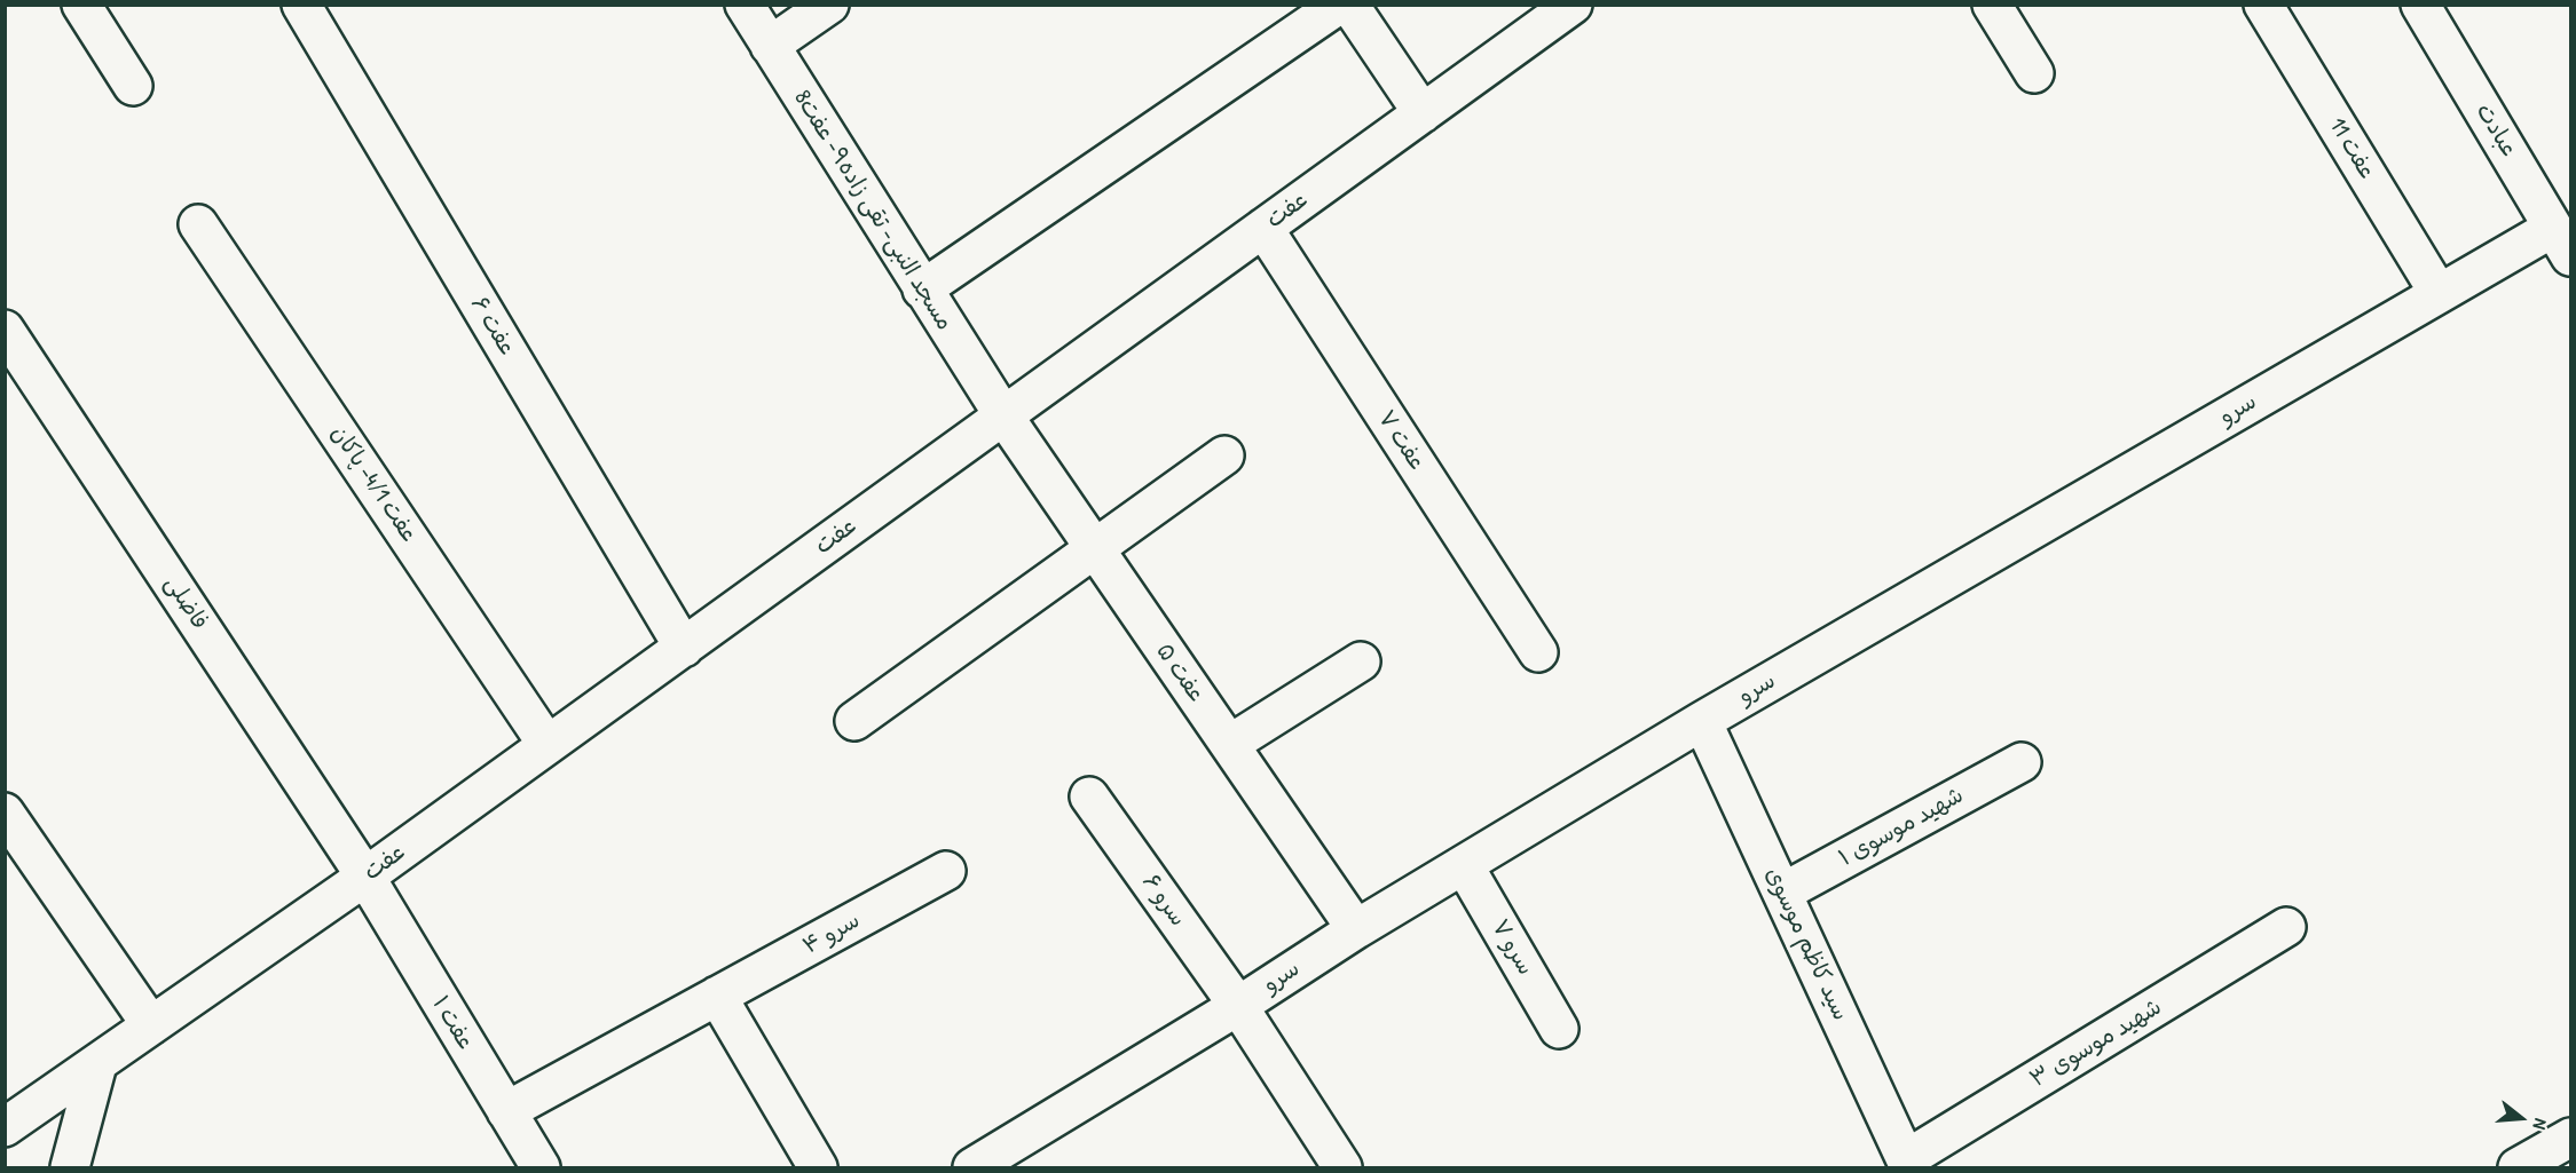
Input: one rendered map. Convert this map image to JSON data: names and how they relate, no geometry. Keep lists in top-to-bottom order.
{
  "streets": {
    "street": [
      "عبادت",
      "عفت 11",
      "مسجد النبی- تقی زاده۹- عفت8",
      "عفت",
      "عفت ۶",
      "سرو",
      "عفت ۷",
      "عفت 4/1- پاکان",
      "فاضلی",
      "عفت ۵",
      "شهید موسوی ۱",
      "سرو ۶",
      "سرو ۴",
      "سید کاظم موسوی",
      "سرو ۷",
      "عفت ۱",
      "شهید موسوی ۳"
    ]
  },
  "crossings": [
    ["عبادت", "سرو"],
    ["عفت 11", "سرو"],
    ["مسجد النبی- تقی زاده۹- عفت8", "عفت"],
    ["مسجد النبی- تقی زاده۹- عفت8", "عفت ۵"],
    ["عفت", "عفت ۶"],
    ["عفت", "عفت ۷"],
    ["عفت", "عفت 4/1- پاکان"],
    ["عفت", "فاضلی"],
    ["عفت", "عفت ۵"],
    ["عفت", "عفت ۱"],
    ["سرو", "عفت ۵"],
    ["سرو", "سرو ۶"],
    ["سرو", "سید کاظم موسوی"],
    ["سرو", "سرو ۷"],
    ["فاضلی", "عفت ۱"],
    ["شهید موسوی ۱", "سید کاظم موسوی"],
    ["سرو ۴", "عفت ۱"],
    ["سید کاظم موسوی", "شهید موسوی ۳"]
  ],
  "north": "right"
}
